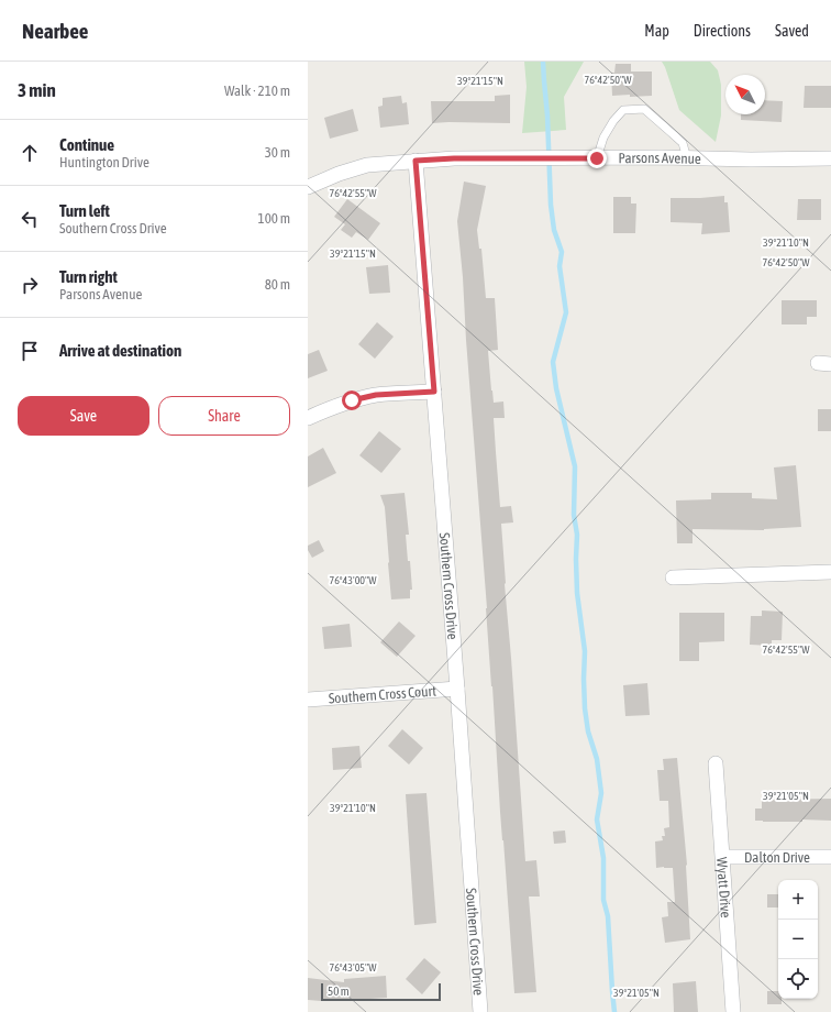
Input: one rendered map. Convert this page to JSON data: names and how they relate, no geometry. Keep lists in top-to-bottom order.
{
  "streets": {
    "street": [
      "Parsons Avenue",
      "Southern Cross Drive",
      "Southern Cross Court",
      "Dalton Drive",
      "Wyatt Drive"
    ]
  },
  "crossings": [
    ["Parsons Avenue", "Southern Cross Drive"],
    ["Southern Cross Drive", "Southern Cross Court"],
    ["Dalton Drive", "Wyatt Drive"]
  ],
  "scale_bar": "50 m",
  "north": "top left",
  "page": {
    "header": "Nearbee",
    "nav": ["Map", "Directions", "Saved"],
    "heading": ["3 min", "Walk · 210 m"],
    "list": [
      ["Continue", "Huntington Drive", "30 m"],
      ["Turn left", "Southern Cross Drive", "100 m"],
      ["Turn right", "Parsons Avenue", "80 m"],
      "Arrive at destination"
    ],
    "buttons": ["Save", "Share"],
    "map_buttons": ["+", "−"],
    "scale": "50 m"
  },
  "coordinates": [
    "76°42'50\"W",
    "39°21'15\"N",
    "76°42'55\"W",
    "39°21'10\"N",
    "76°43'00\"W",
    "39°21'05\"N",
    "76°43'05\"W"
  ]
}
